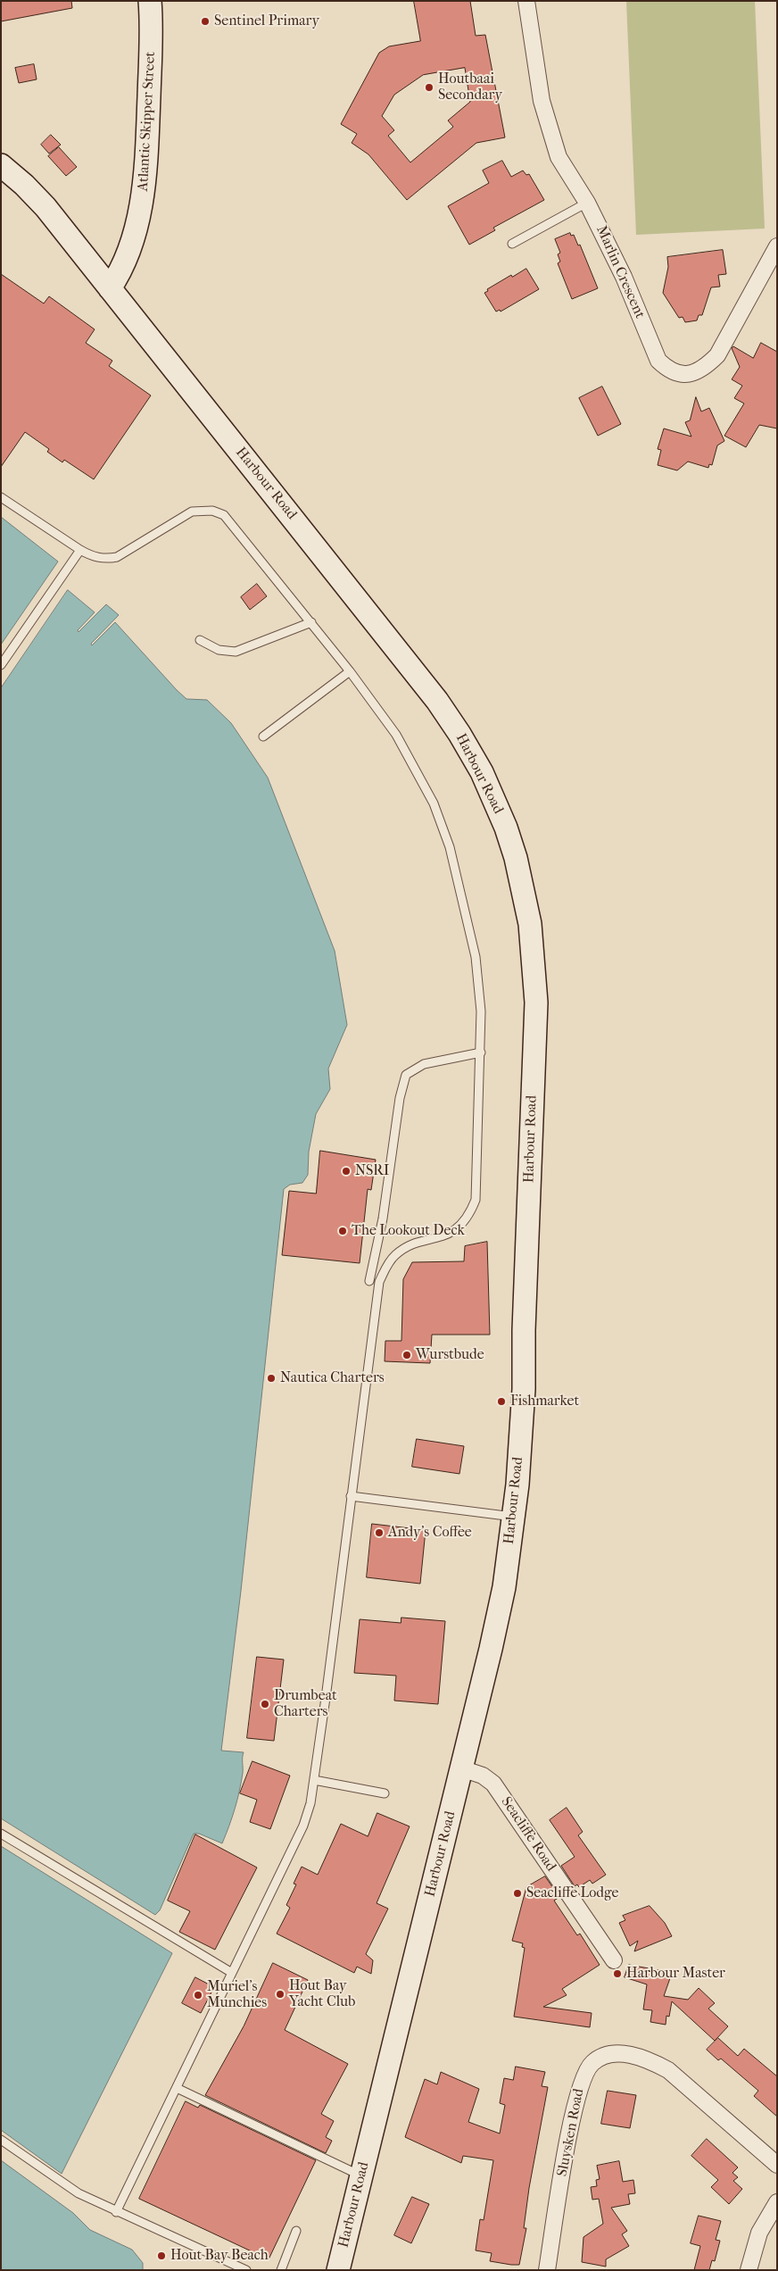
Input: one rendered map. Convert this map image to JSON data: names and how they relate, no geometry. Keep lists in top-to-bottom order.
{
  "streets": {
    "street": [
      "Atlantic Skipper Street",
      "Marlin Crescent",
      "Harbour Road",
      "Seacliffe Road",
      "Sluysken Road"
    ]
  },
  "crossings": [
    ["Atlantic Skipper Street", "Harbour Road"],
    ["Harbour Road", "Seacliffe Road"]
  ],
  "places": [
    "Sentinel Primary",
    "Houtbaai Secondary",
    "NSRI",
    "The Lookout Deck",
    "Wurstbude",
    "Nautica Charters",
    "Fishmarket",
    "Andy's Coffee",
    "Drumbeat Charters",
    "Seacliffe Lodge",
    "Harbour Master",
    "Hout Bay Yacht Club",
    "Muriel's Munchies",
    "Hout Bay Beach"
  ]
}
